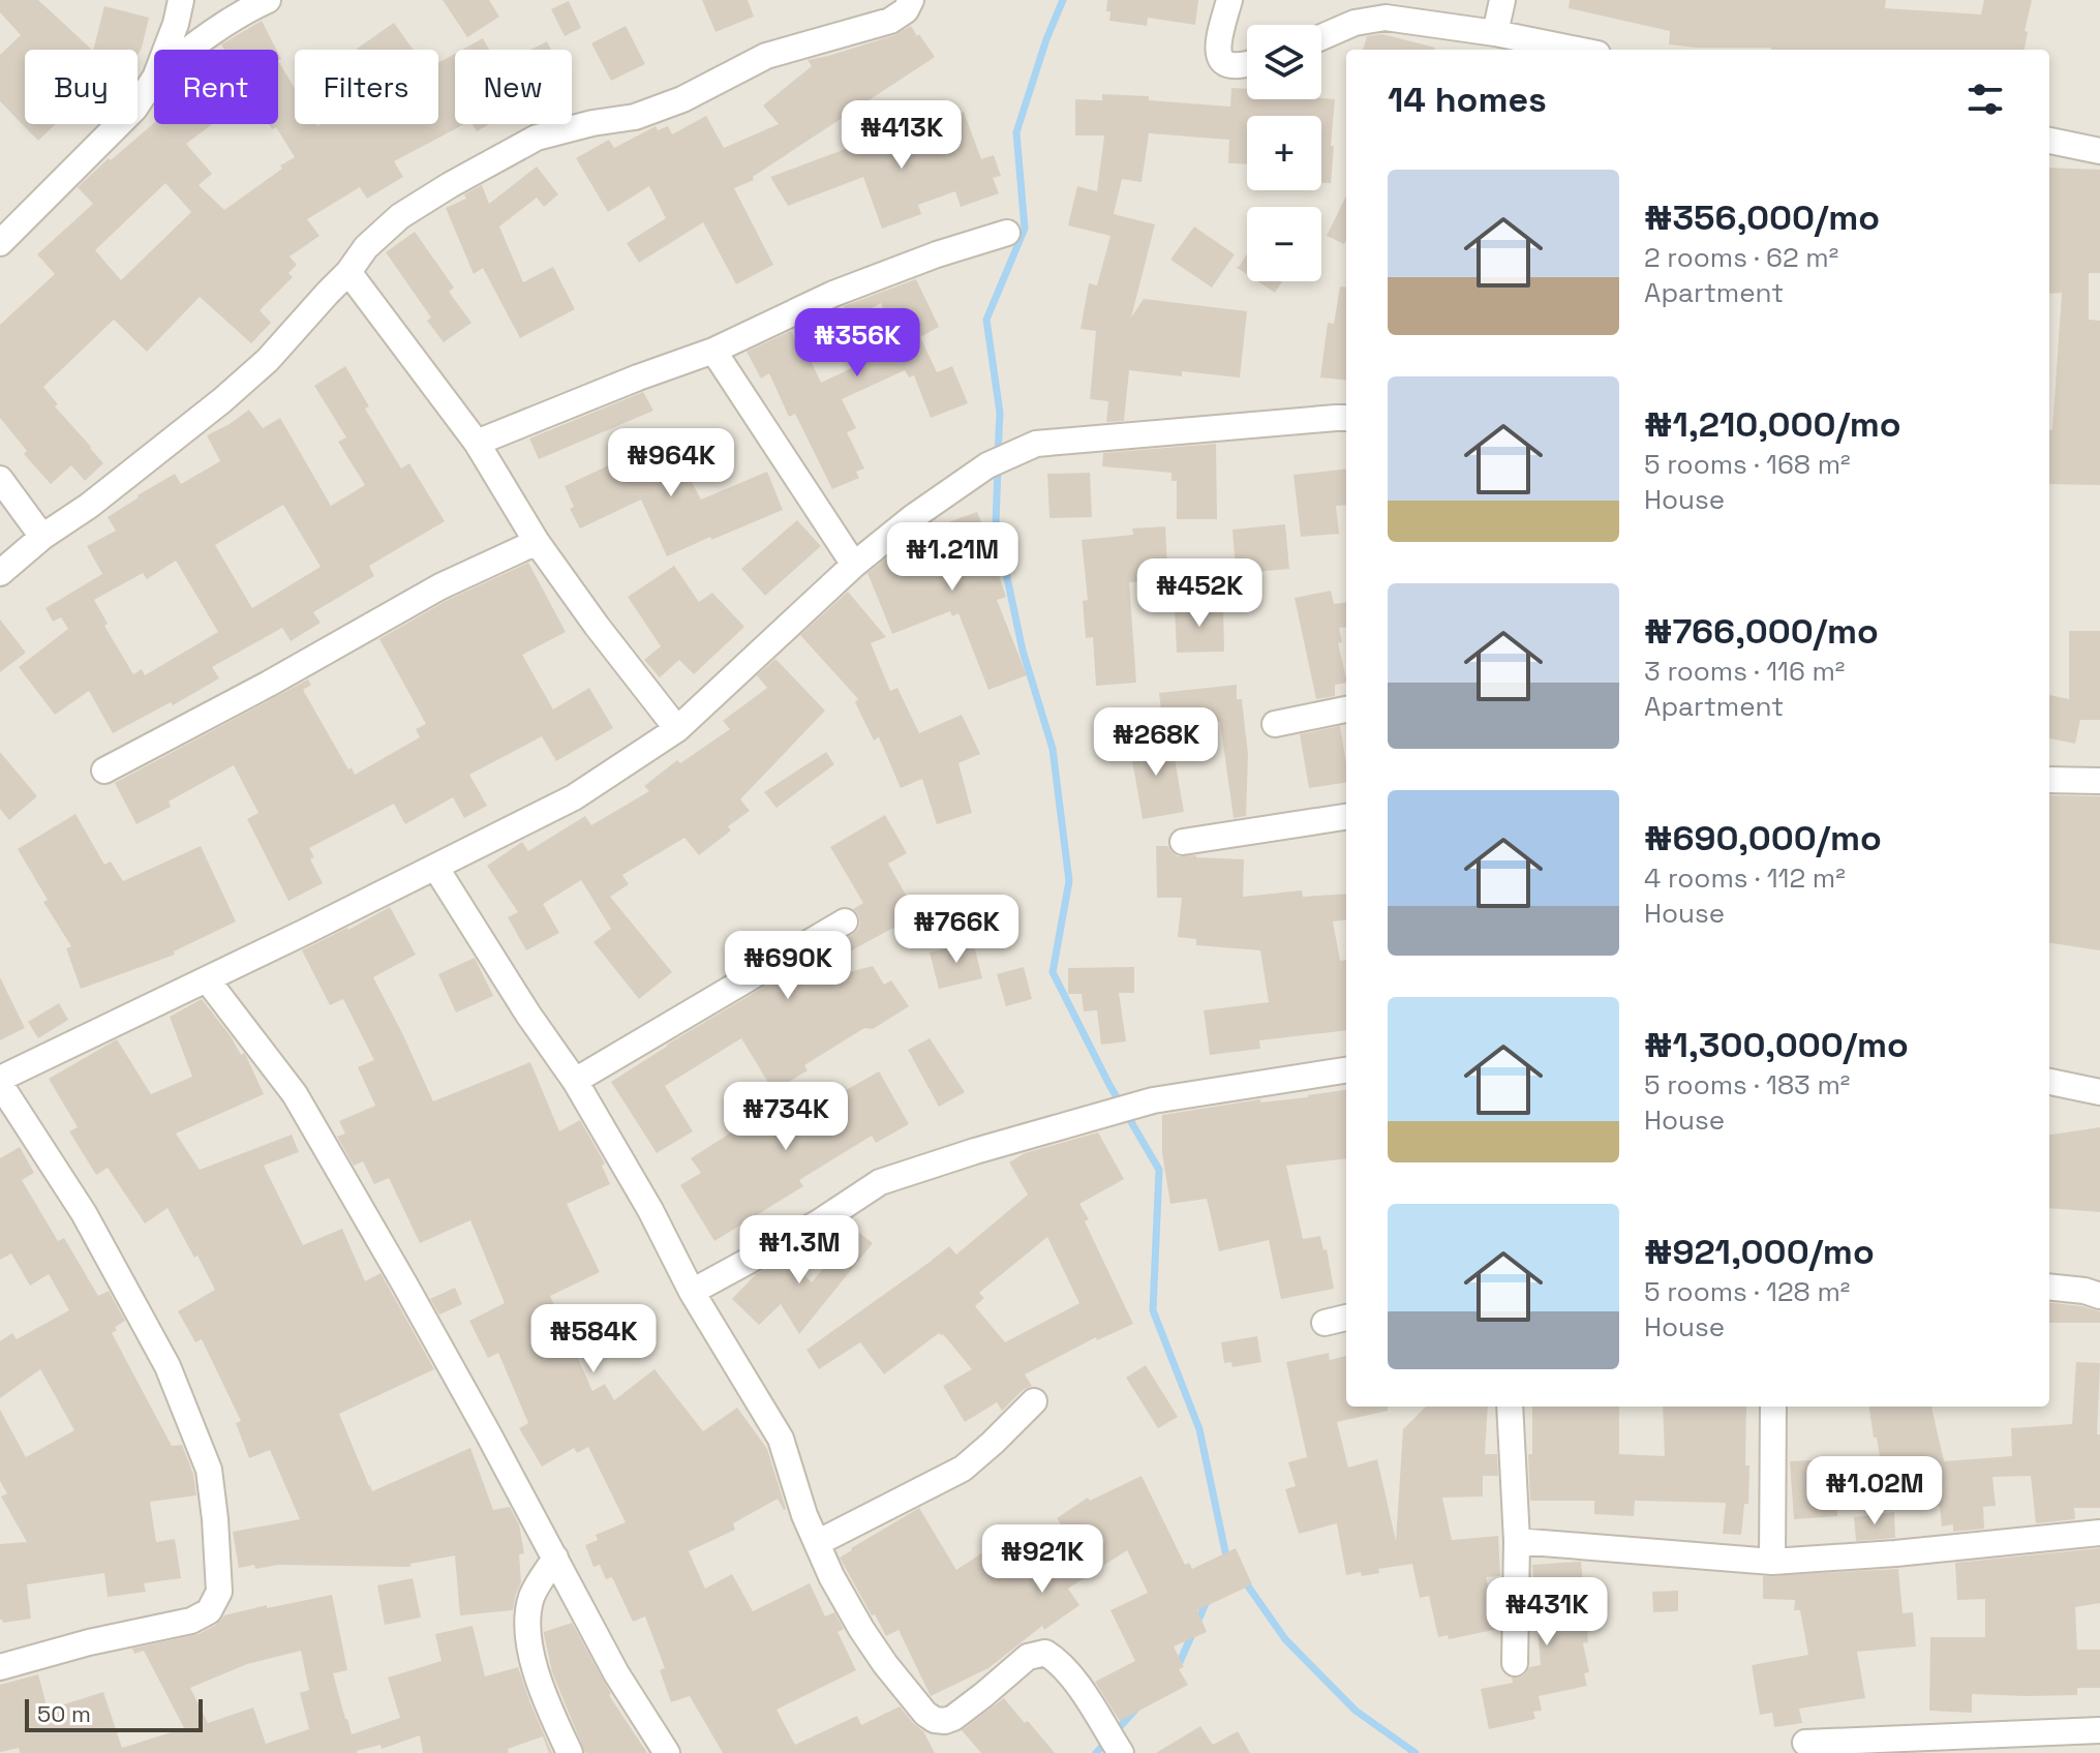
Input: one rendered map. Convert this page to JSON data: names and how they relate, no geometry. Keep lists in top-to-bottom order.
{
  "scale_bar": "50 m",
  "page": {
    "map_buttons": ["+", "−"],
    "chip": [
      "Buy",
      "Rent",
      "Filters",
      "New"
    ],
    "heading": "14 homes",
    "price": [
      "₦413K",
      "₦356K",
      "₦964K",
      "₦1.21M",
      "₦452K",
      "₦268K",
      "₦766K",
      "₦690K",
      "₦734K",
      "₦1.3M",
      "₦584K",
      "₦1.02M",
      "₦921K",
      "₦431K"
    ],
    "list": [
      {
        "name": "₦356,000/mo",
        "note": "2 rooms · 62 m² · Apartment"
      },
      {
        "name": "₦1,210,000/mo",
        "note": "5 rooms · 168 m² · House"
      },
      {
        "name": "₦766,000/mo",
        "note": "3 rooms · 116 m² · Apartment"
      },
      {
        "name": "₦690,000/mo",
        "note": "4 rooms · 112 m² · House"
      },
      {
        "name": "₦1,300,000/mo",
        "note": "5 rooms · 183 m² · House"
      },
      {
        "name": "₦921,000/mo",
        "note": "5 rooms · 128 m² · House"
      }
    ],
    "scale": "50 m"
  }
}
